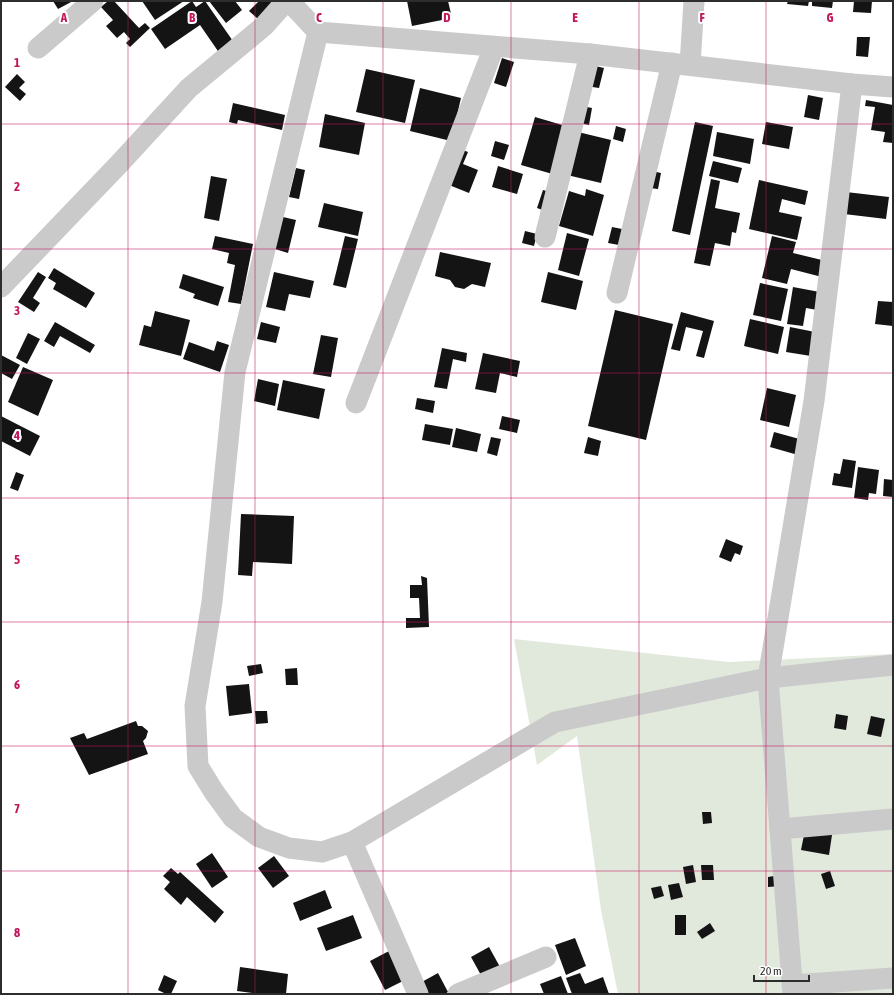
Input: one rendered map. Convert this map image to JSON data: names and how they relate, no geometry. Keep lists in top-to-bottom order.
{
  "scale_bar": "20 m",
  "grid": {
    "columns": [
      "A",
      "B",
      "C",
      "D",
      "E",
      "F",
      "G"
    ],
    "rows": [
      "1",
      "2",
      "3",
      "4",
      "5",
      "6",
      "7",
      "8"
    ]
  }
}
